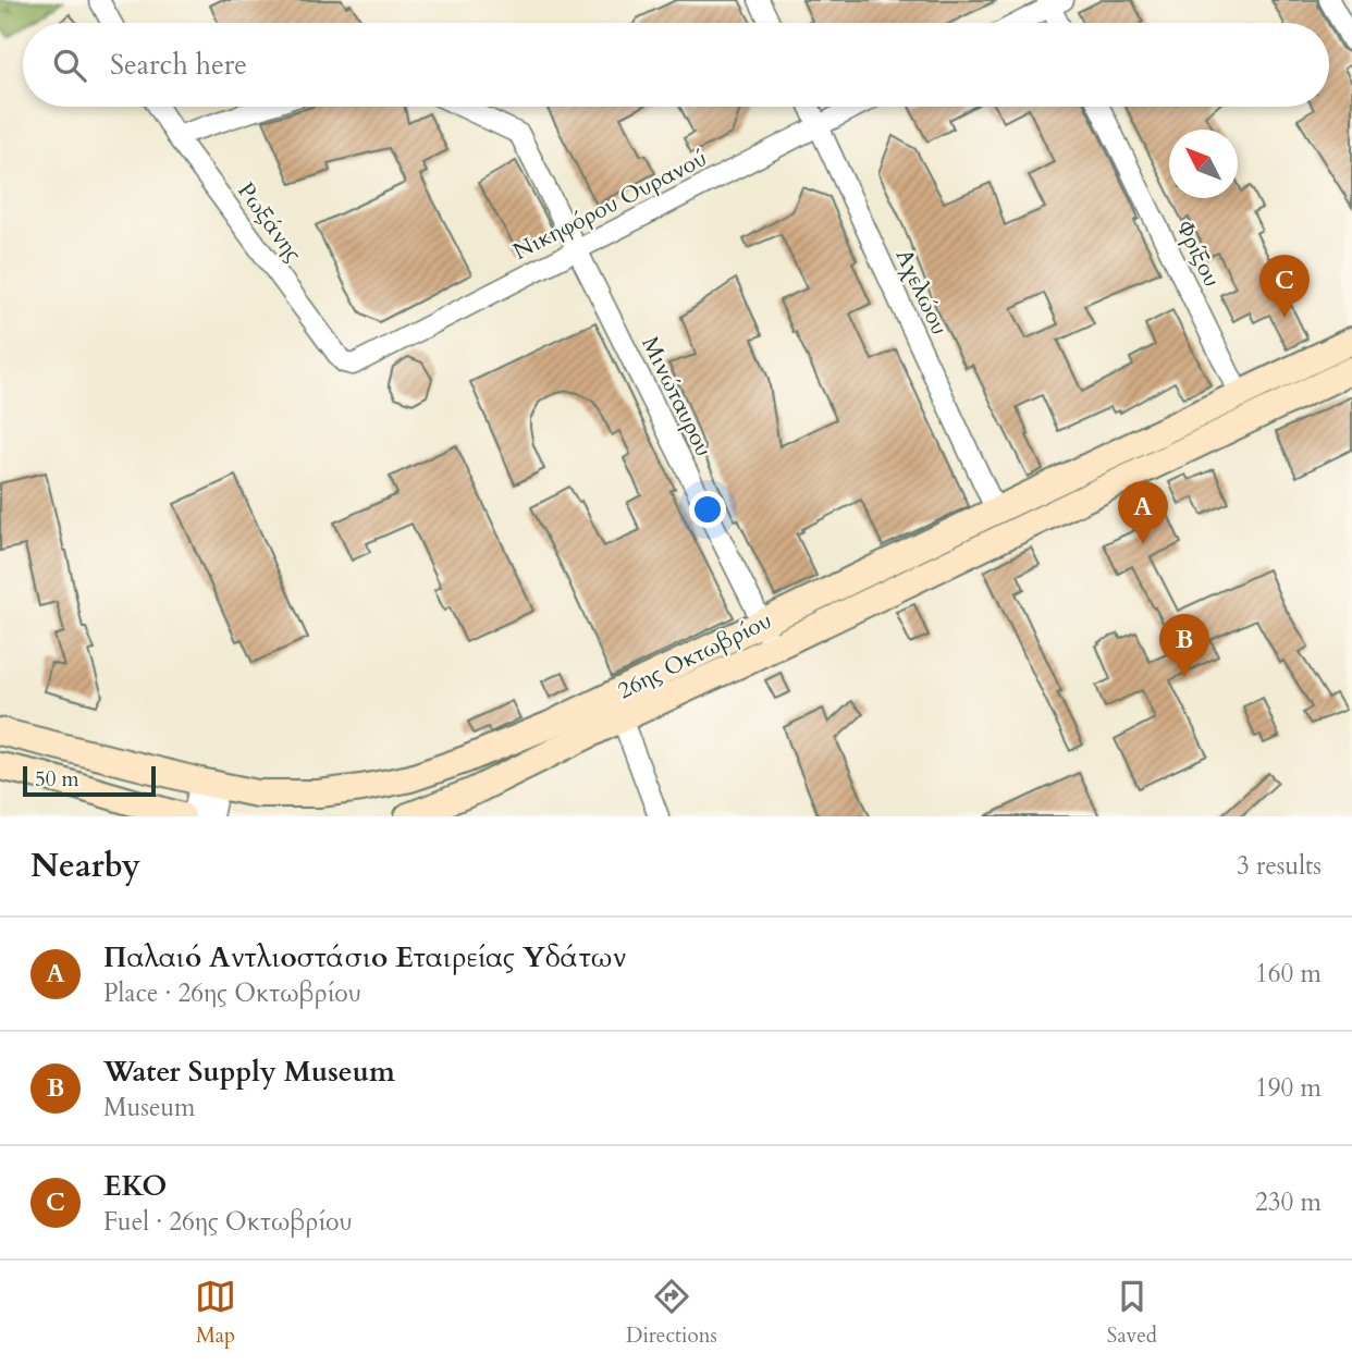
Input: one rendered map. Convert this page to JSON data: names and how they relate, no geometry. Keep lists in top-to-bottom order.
{
  "streets": {
    "main road": ["26ης Οκτωβρίου"],
    "street": [
      "Νικηφόρου Ουρανού",
      "Ρωξάνης",
      "Φρίξου",
      "Αχελώου",
      "Μινώταυρου"
    ]
  },
  "crossings": [
    ["Νικηφόρου Ουρανού", "Ρωξάνης"],
    ["Νικηφόρου Ουρανού", "Αχελώου"],
    ["Νικηφόρου Ουρανού", "Μινώταυρου"],
    ["Φρίξου", "26ης Οκτωβρίου"],
    ["Αχελώου", "26ης Οκτωβρίου"],
    ["Μινώταυρου", "26ης Οκτωβρίου"]
  ],
  "scale_bar": "50 m",
  "north": "top left",
  "page": {
    "search": "Search here",
    "pins": ["C", "A", "B"],
    "scale": "50 m",
    "heading": ["Nearby", "3 results"],
    "list": [
      {
        "mark": "A",
        "name": "Παλαιό Αντλιοστάσιο Εταιρείας Υδάτων",
        "note": "Place · 26ης Οκτωβρίου",
        "value": "160 m"
      },
      {
        "mark": "B",
        "name": "Water Supply Museum",
        "note": "Museum",
        "value": "190 m"
      },
      {
        "mark": "C",
        "name": "EKO",
        "note": "Fuel · 26ης Οκτωβρίου",
        "value": "230 m"
      }
    ],
    "nav": ["Map", "Directions", "Saved"]
  }
}
